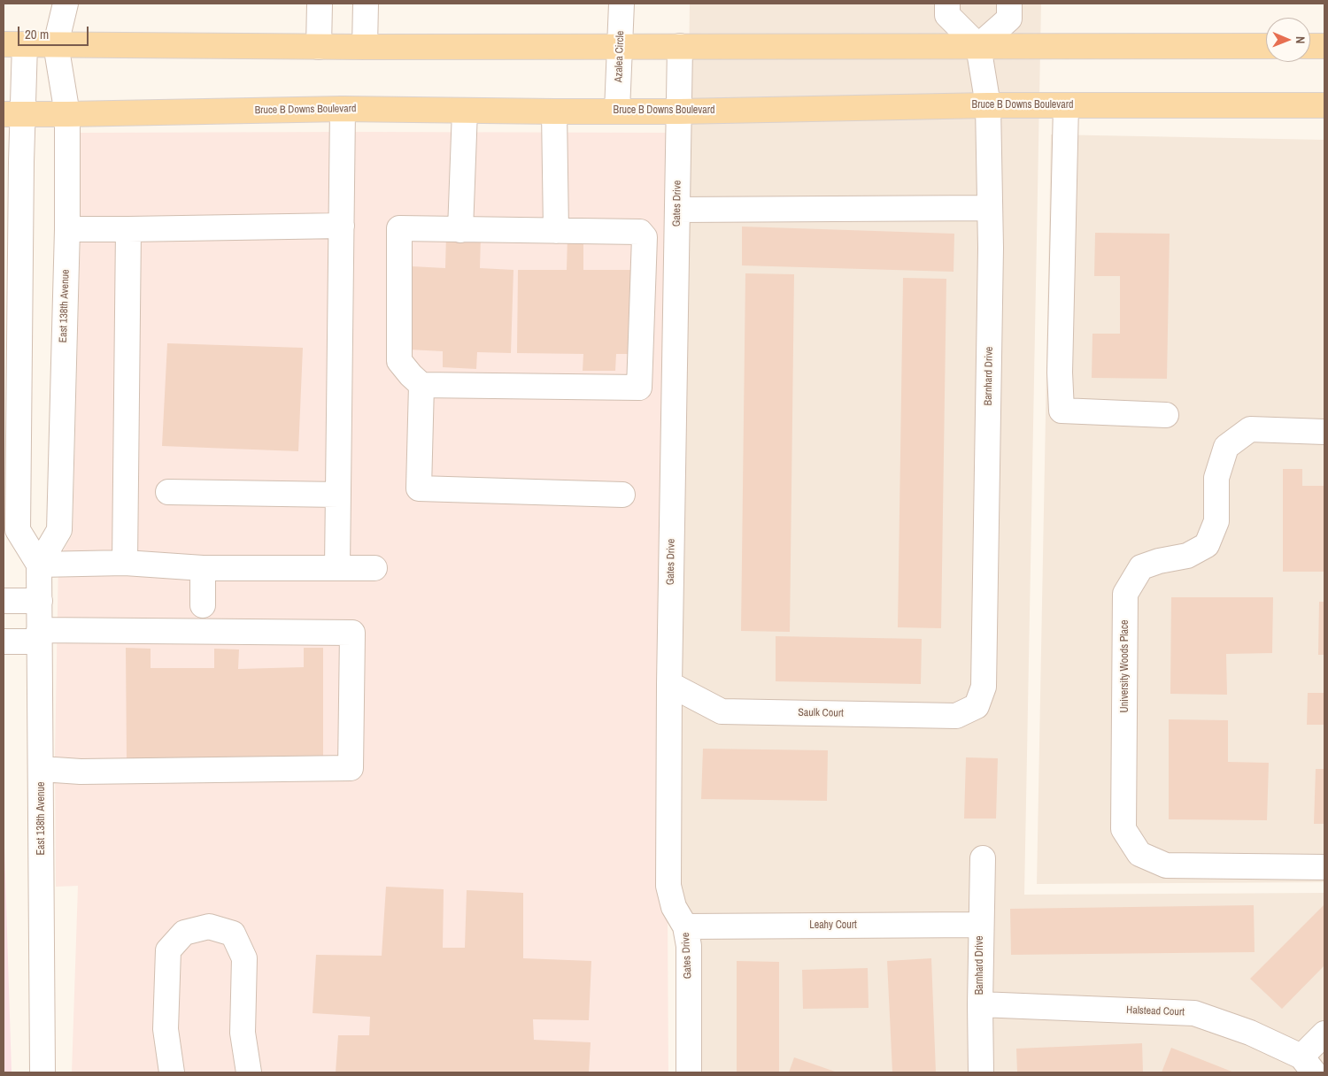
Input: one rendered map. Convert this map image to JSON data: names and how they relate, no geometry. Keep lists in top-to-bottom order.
{
  "streets": {
    "main road": ["Bruce B Downs Boulevard"],
    "street": [
      "Azalea Circle",
      "Gates Drive",
      "East 138th Avenue",
      "Barnhard Drive",
      "University Woods Place",
      "Saulk Court",
      "Leahy Court",
      "Halstead Court"
    ]
  },
  "crossings": [
    ["Azalea Circle", "Bruce B Downs Boulevard"],
    ["Bruce B Downs Boulevard", "Gates Drive"],
    ["Bruce B Downs Boulevard", "East 138th Avenue"],
    ["Bruce B Downs Boulevard", "Barnhard Drive"],
    ["Gates Drive", "Saulk Court"],
    ["Gates Drive", "Leahy Court"],
    ["Barnhard Drive", "Saulk Court"],
    ["Barnhard Drive", "Leahy Court"],
    ["Barnhard Drive", "Halstead Court"]
  ],
  "scale_bar": "20 m",
  "north": "right"
}
